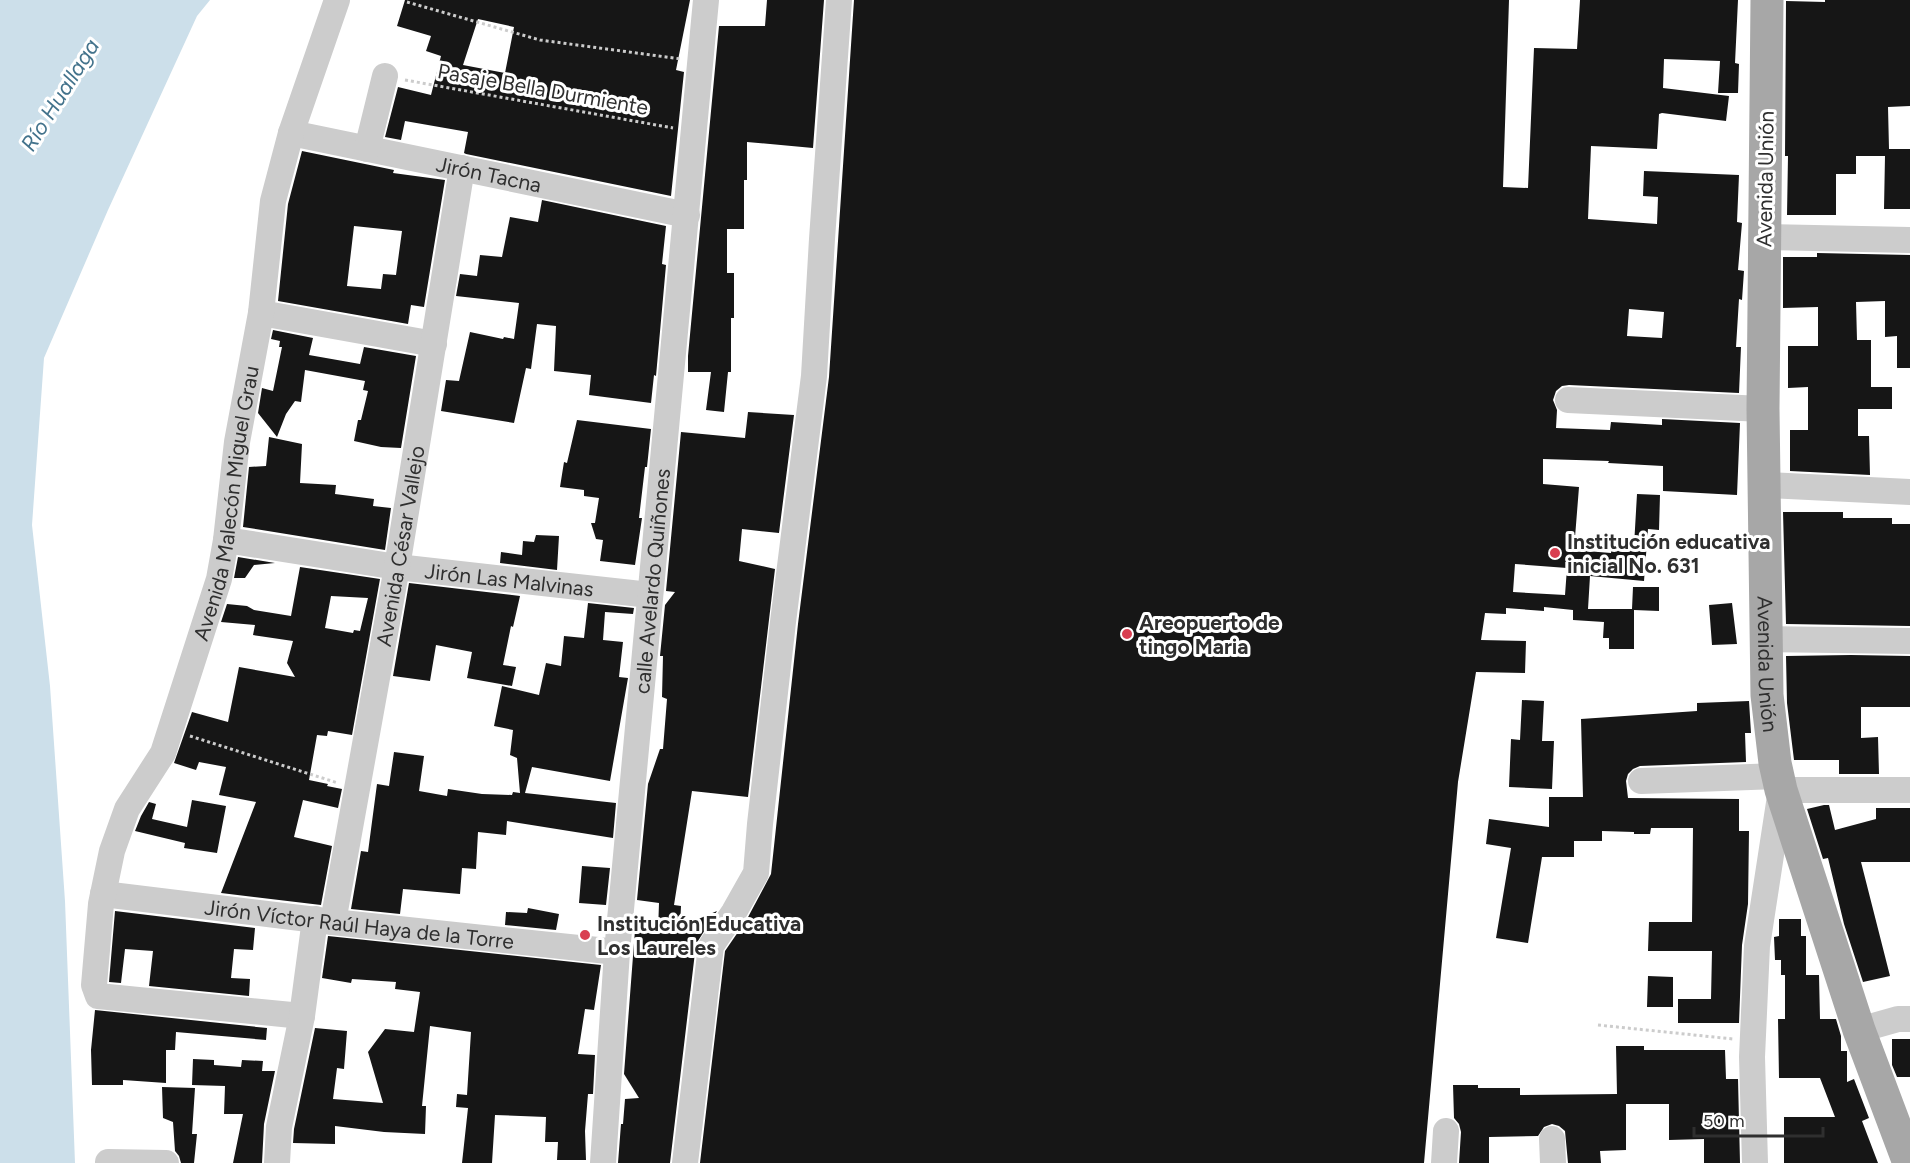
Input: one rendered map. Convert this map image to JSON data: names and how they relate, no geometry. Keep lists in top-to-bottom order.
{
  "streets": {
    "main road": ["Avenida Unión"],
    "street": [
      "Jirón Tacna",
      "Avenida Malecón Miguel Grau",
      "Avenida César Vallejo",
      "Jirón Las Malvinas",
      "calle Avelardo Quiñones",
      "Jirón Víctor Raúl Haya de la Torre"
    ],
    "path": ["Pasaje Bella Durmiente"]
  },
  "crossings": [
    ["Pasaje Bella Durmiente", "calle Avelardo Quiñones"],
    ["Jirón Tacna", "Avenida Malecón Miguel Grau"],
    ["Jirón Tacna", "Avenida César Vallejo"],
    ["Jirón Tacna", "calle Avelardo Quiñones"],
    ["Avenida Malecón Miguel Grau", "Avenida César Vallejo"],
    ["Avenida Malecón Miguel Grau", "Jirón Las Malvinas"],
    ["Avenida Malecón Miguel Grau", "Jirón Víctor Raúl Haya de la Torre"],
    ["Avenida César Vallejo", "Jirón Las Malvinas"],
    ["Avenida César Vallejo", "Jirón Víctor Raúl Haya de la Torre"],
    ["Jirón Las Malvinas", "calle Avelardo Quiñones"],
    ["calle Avelardo Quiñones", "Jirón Víctor Raúl Haya de la Torre"]
  ],
  "water": ["Río Huallaga"],
  "places": ["Institución educativa inicial No. 631", "Areopuerto de tingo Maria", "Institución Educativa Los Laureles"],
  "scale_bar": "50 m"
}
